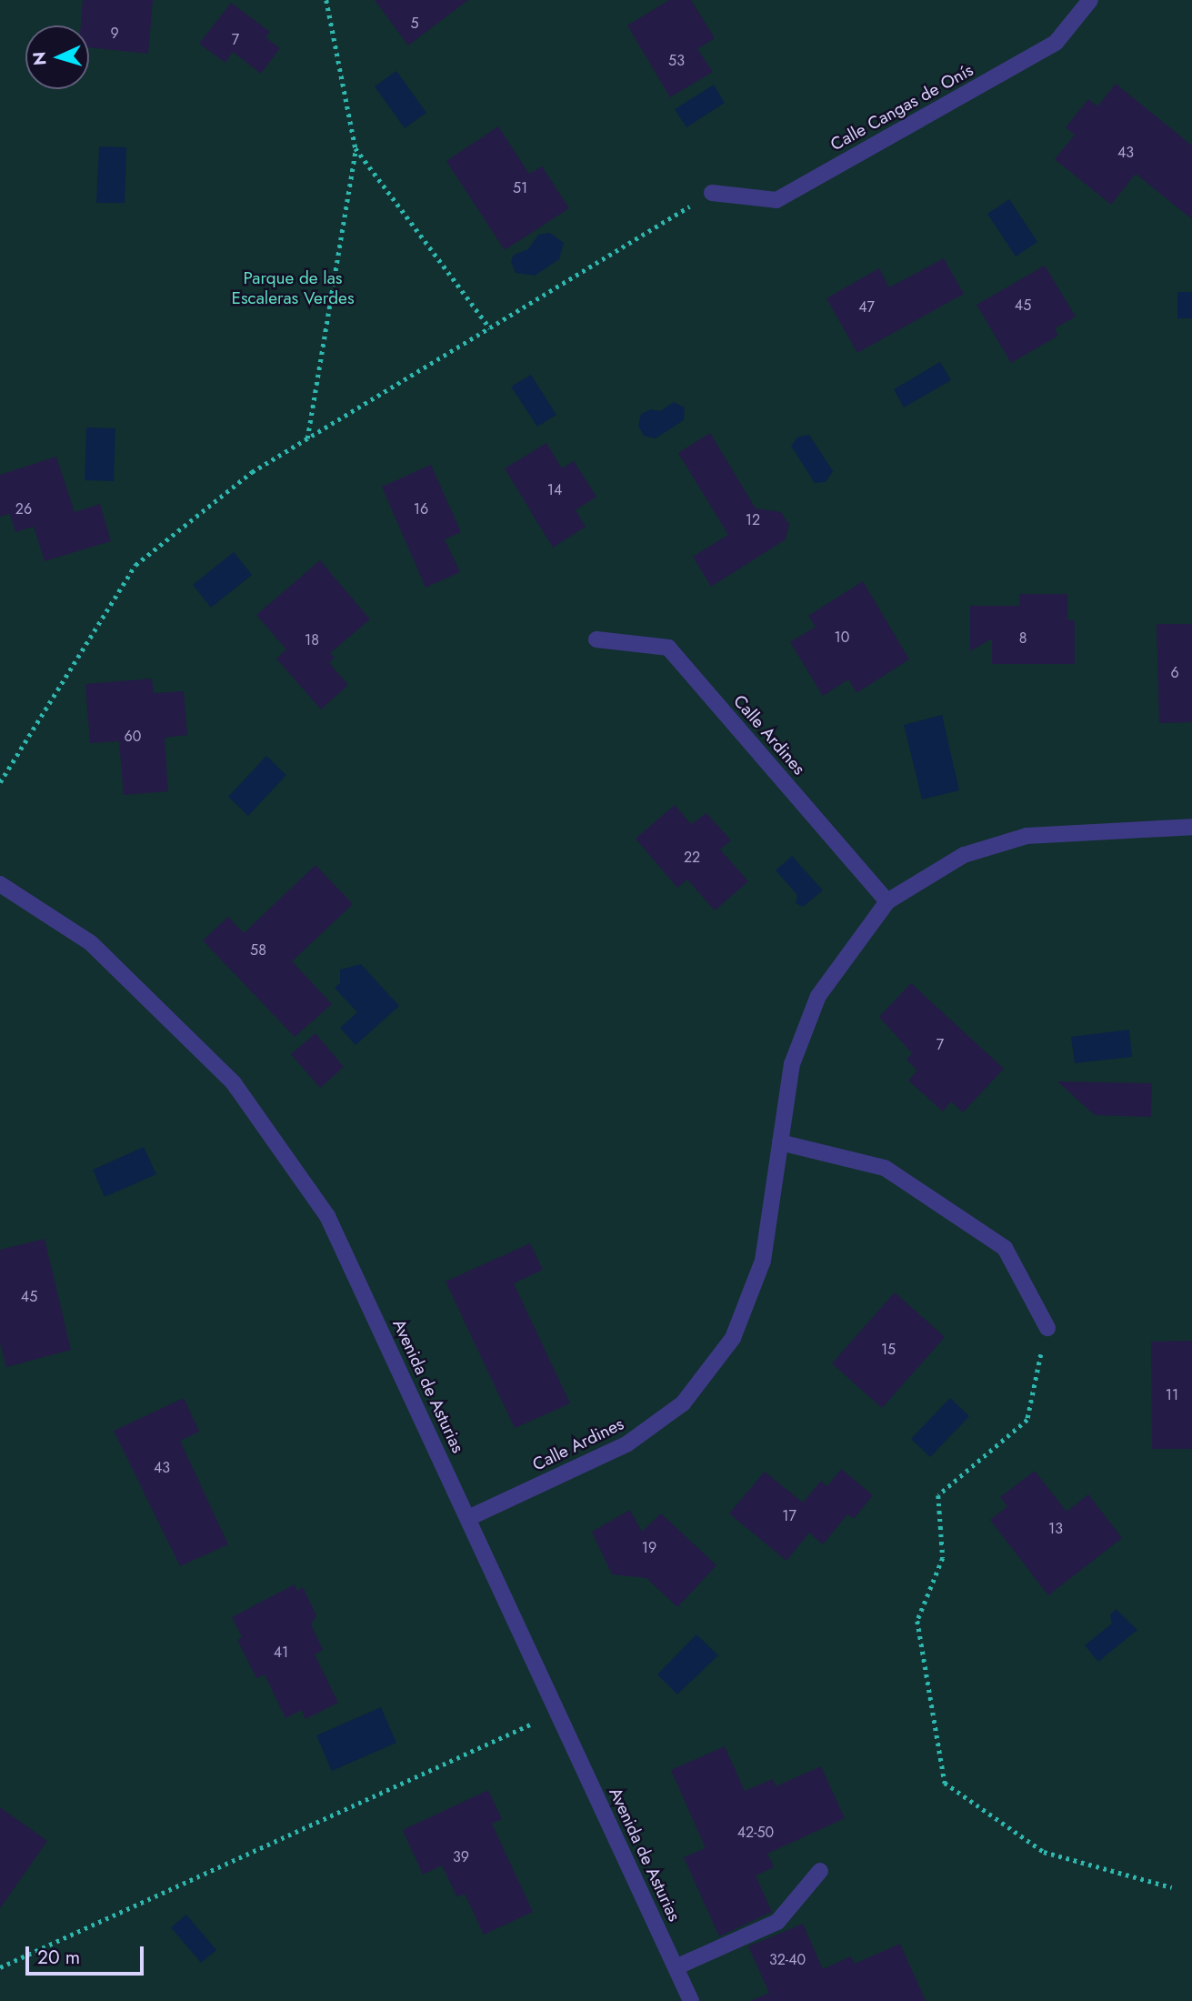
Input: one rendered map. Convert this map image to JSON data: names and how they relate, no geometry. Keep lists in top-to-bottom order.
{
  "streets": {
    "street": ["Calle Cangas de Onís", "Calle Ardines", "Avenida de Asturias"]
  },
  "crossings": [
    ["Calle Ardines", "Avenida de Asturias"]
  ],
  "parks": ["Parque de las Escaleras Verdes"],
  "house_numbers": [
    "5",
    "9",
    "7",
    "53",
    "43",
    "51",
    "45",
    "47",
    "14",
    "26",
    "16",
    "12",
    "10",
    "8",
    "18",
    "6",
    "60",
    "22",
    "58",
    "7",
    "45",
    "15",
    "11",
    "43",
    "17",
    "13",
    "19",
    "41",
    "42-50",
    "39",
    "32-40"
  ],
  "scale_bar": "20 m",
  "north": "left"
}
